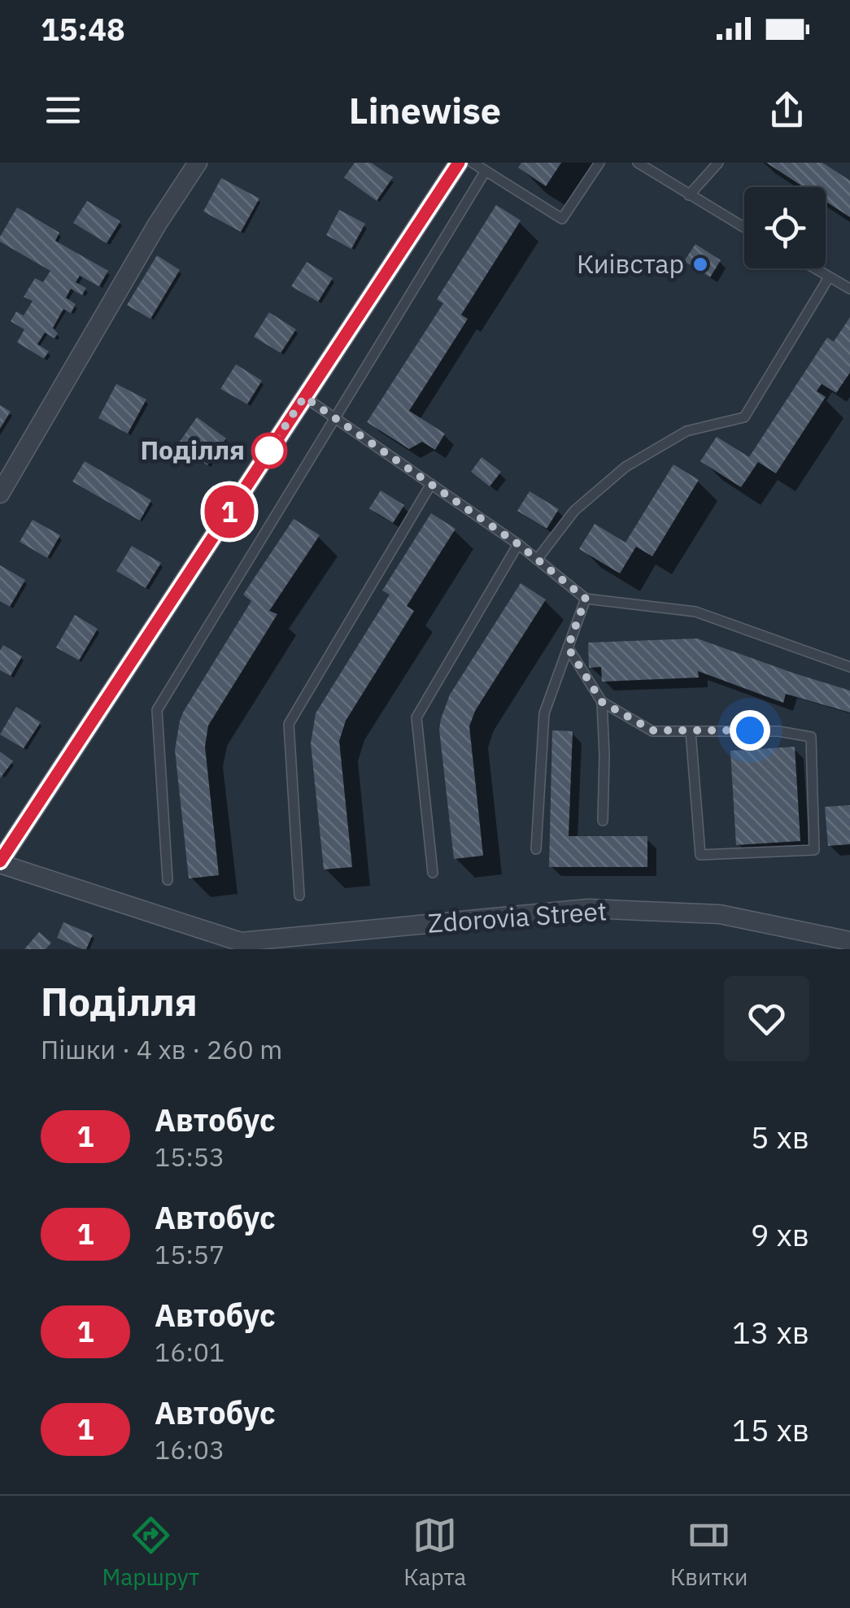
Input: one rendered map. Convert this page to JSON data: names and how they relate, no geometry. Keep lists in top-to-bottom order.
{
  "streets": {
    "street": ["Zdorovia Street"]
  },
  "places": ["Киівстар", "Поділля"],
  "lines": ["bus line 1"],
  "page": {
    "status": "15:48",
    "header": "Linewise",
    "on_map": "1",
    "heading": ["Поділля", "Пішки · 4 хв · 260 m"],
    "list": [
      {
        "mark": "1",
        "name": "Автобус",
        "note": "15:53",
        "value": "5 хв"
      },
      {
        "mark": "1",
        "name": "Автобус",
        "note": "15:57",
        "value": "9 хв"
      },
      {
        "mark": "1",
        "name": "Автобус",
        "note": "16:01",
        "value": "13 хв"
      },
      {
        "mark": "1",
        "name": "Автобус",
        "note": "16:03",
        "value": "15 хв"
      }
    ],
    "tabs": ["Маршрут", "Карта", "Квитки"]
  }
}
